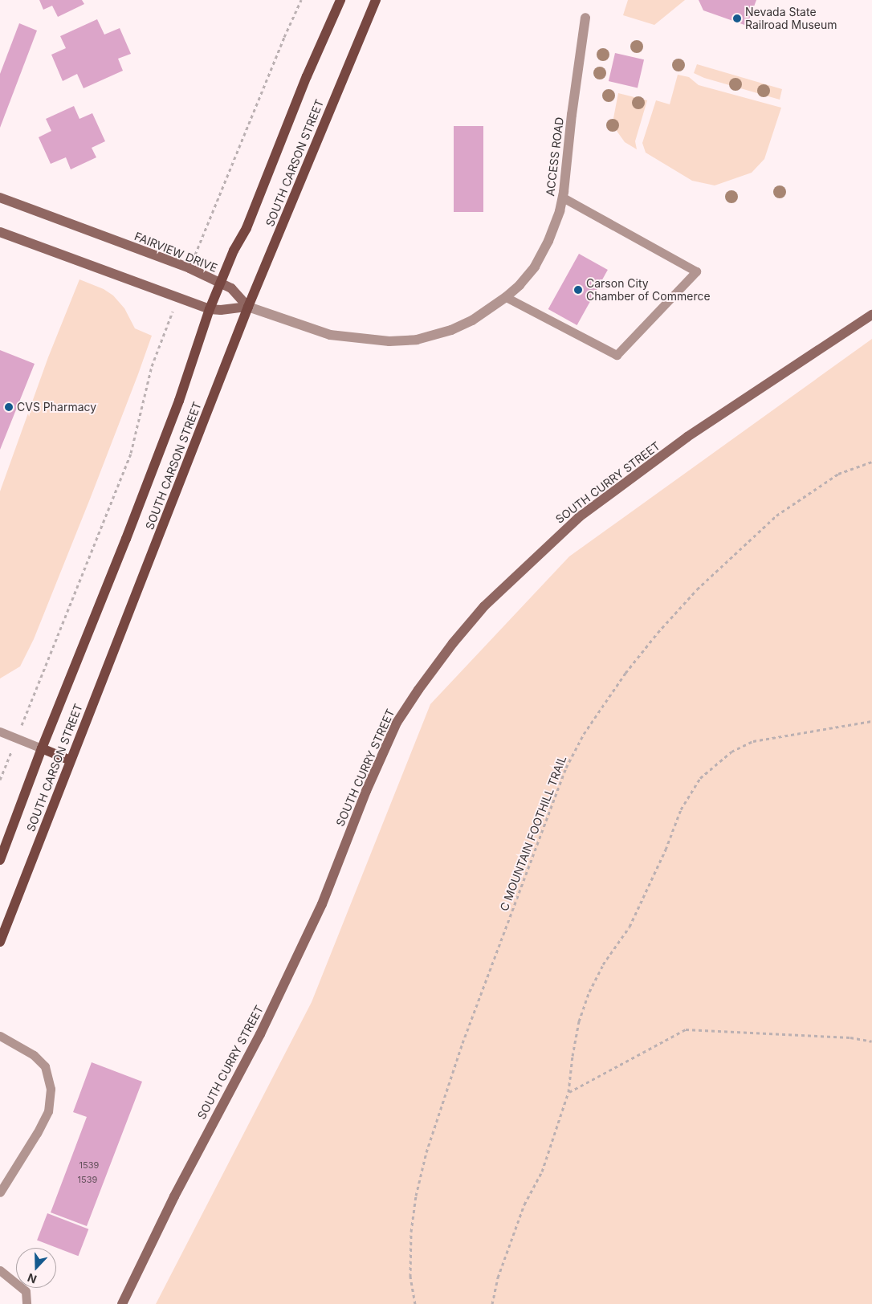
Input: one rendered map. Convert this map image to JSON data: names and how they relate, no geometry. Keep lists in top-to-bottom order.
{
  "streets": {
    "main road": ["SOUTH CARSON STREET"],
    "street": ["ACCESS ROAD", "FAIRVIEW DRIVE", "SOUTH CURRY STREET"],
    "path": ["C MOUNTAIN FOOTHILL TRAIL"]
  },
  "crossings": [
    ["ACCESS ROAD", "SOUTH CARSON STREET"],
    ["ACCESS ROAD", "FAIRVIEW DRIVE"],
    ["SOUTH CARSON STREET", "FAIRVIEW DRIVE"]
  ],
  "places": ["Nevada State Railroad Museum", "Carson City Chamber of Commerce", "CVS Pharmacy"],
  "house_numbers": ["1539", "1539"],
  "north": "bottom"
}
